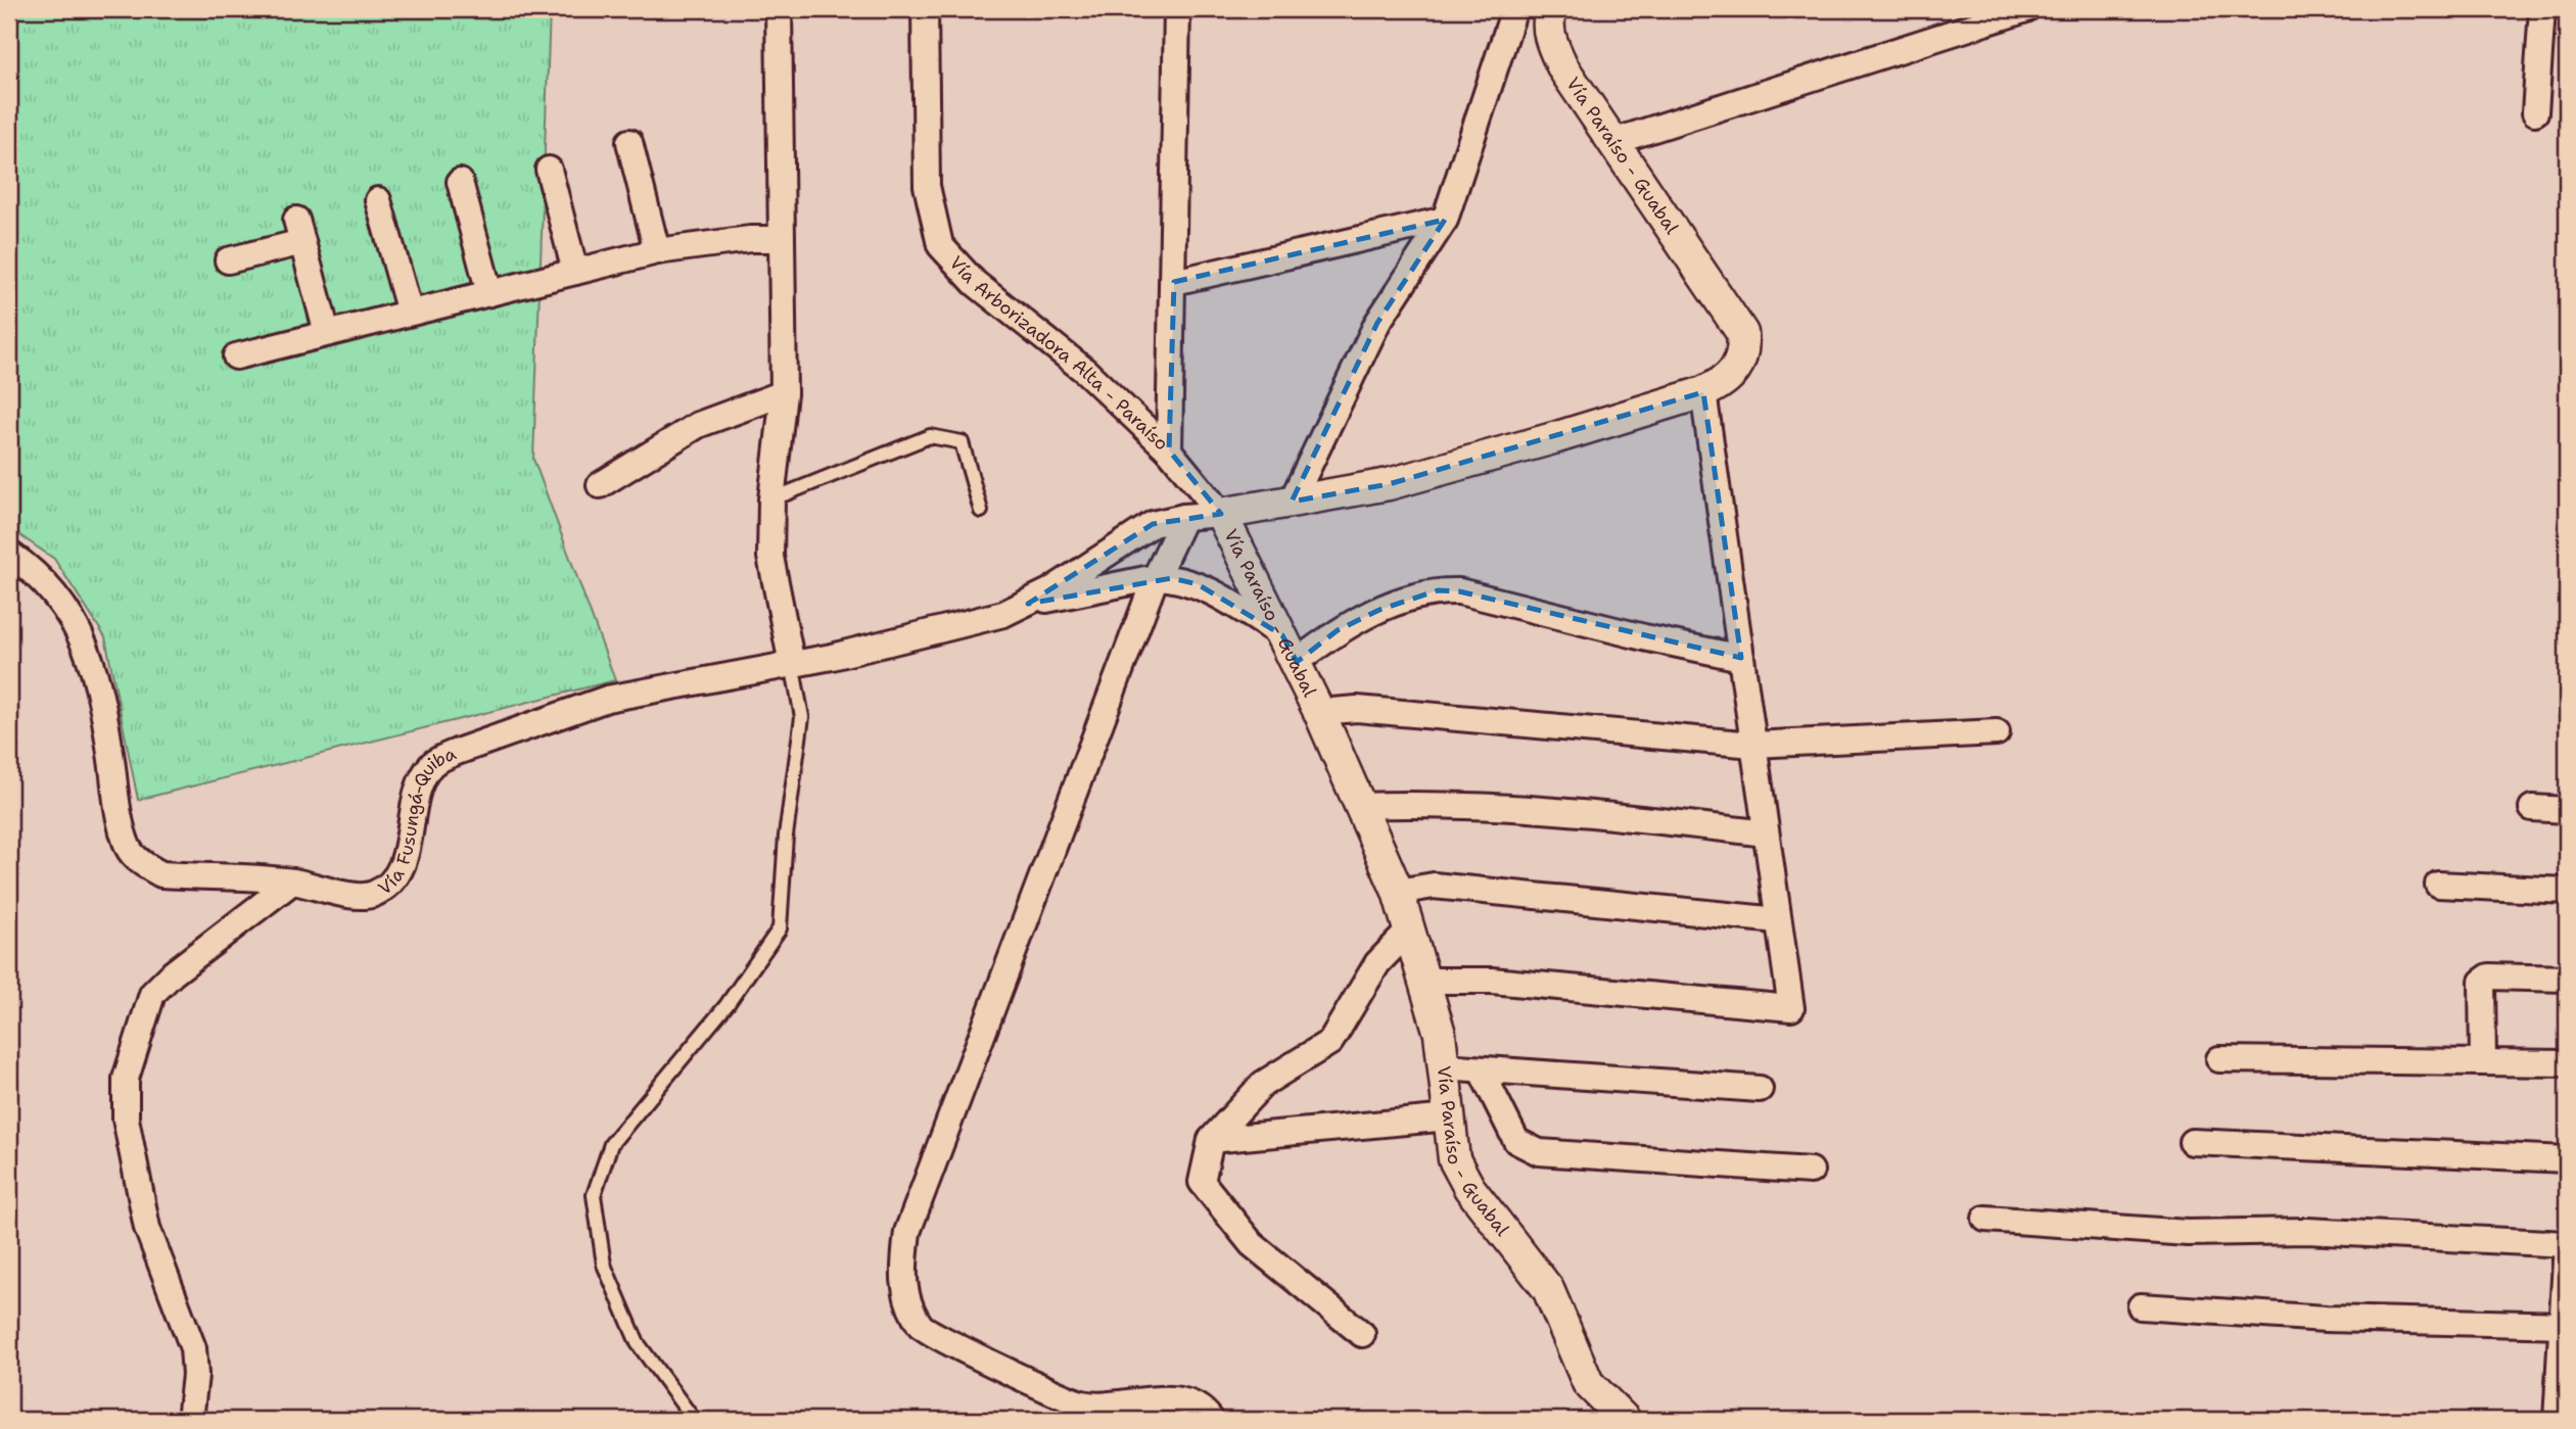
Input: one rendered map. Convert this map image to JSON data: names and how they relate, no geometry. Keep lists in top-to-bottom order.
{
  "streets": {
    "street": ["Vía Paraíso - Guabal", "Vía Arborizadora Alta - Paraíso", "Vía Fusungá-Quiba"]
  },
  "crossings": [
    ["Vía Paraíso - Guabal", "Vía Arborizadora Alta - Paraíso"]
  ]
}
